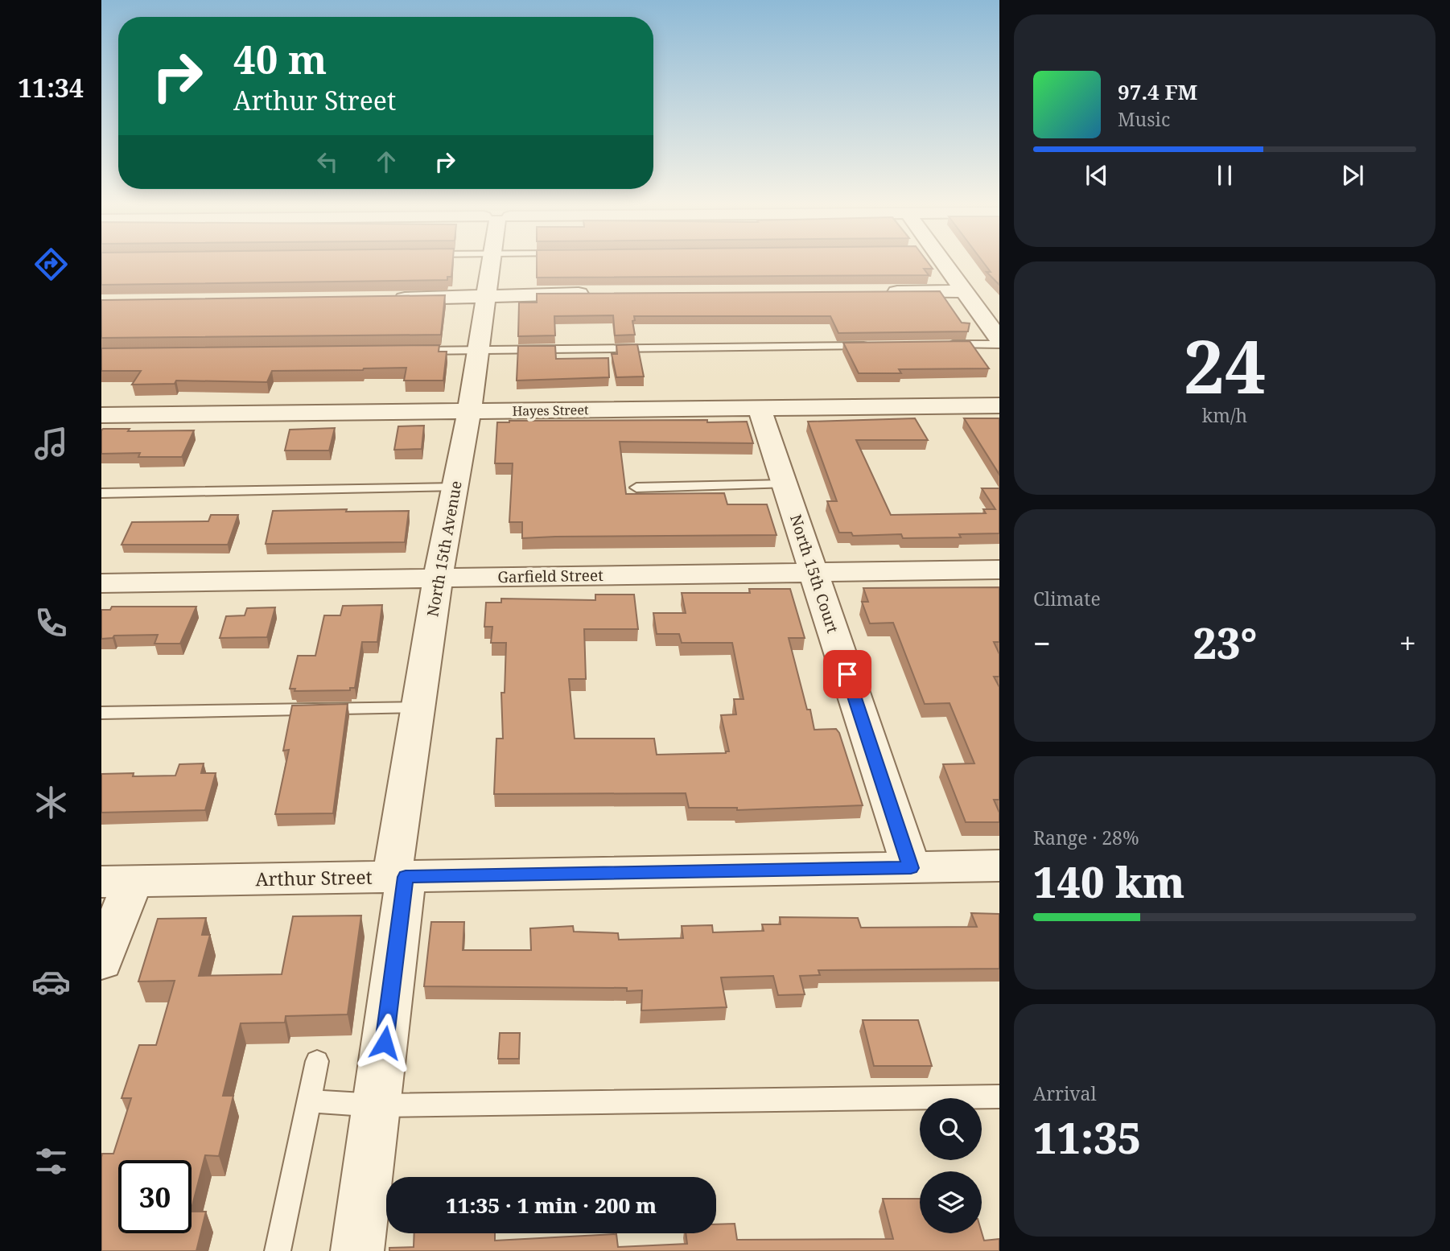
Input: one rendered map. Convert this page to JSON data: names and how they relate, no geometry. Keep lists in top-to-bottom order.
{
  "streets": {
    "street": [
      "Hayes Street",
      "North 15th Avenue",
      "North 15th Court",
      "Garfield Street",
      "Arthur Street"
    ]
  },
  "crossings": [
    ["Hayes Street", "North 15th Avenue"],
    ["Hayes Street", "North 15th Court"],
    ["North 15th Avenue", "Garfield Street"],
    ["North 15th Avenue", "Arthur Street"],
    ["North 15th Court", "Garfield Street"],
    ["North 15th Court", "Arthur Street"]
  ],
  "page": {
    "tabs": "11:34",
    "turn": ["40 m", "Arthur Street"],
    "song": ["97.4 FM", "Music"],
    "tile": [
      ["24", "km/h"],
      "Climate",
      ["Range · 28%", "140 km"],
      ["Arrival", "11:35"]
    ],
    "heat": ["−", "23°", "+"],
    "limit": "30",
    "trip": "11:35 · 1 min · 200 m"
  }
}
